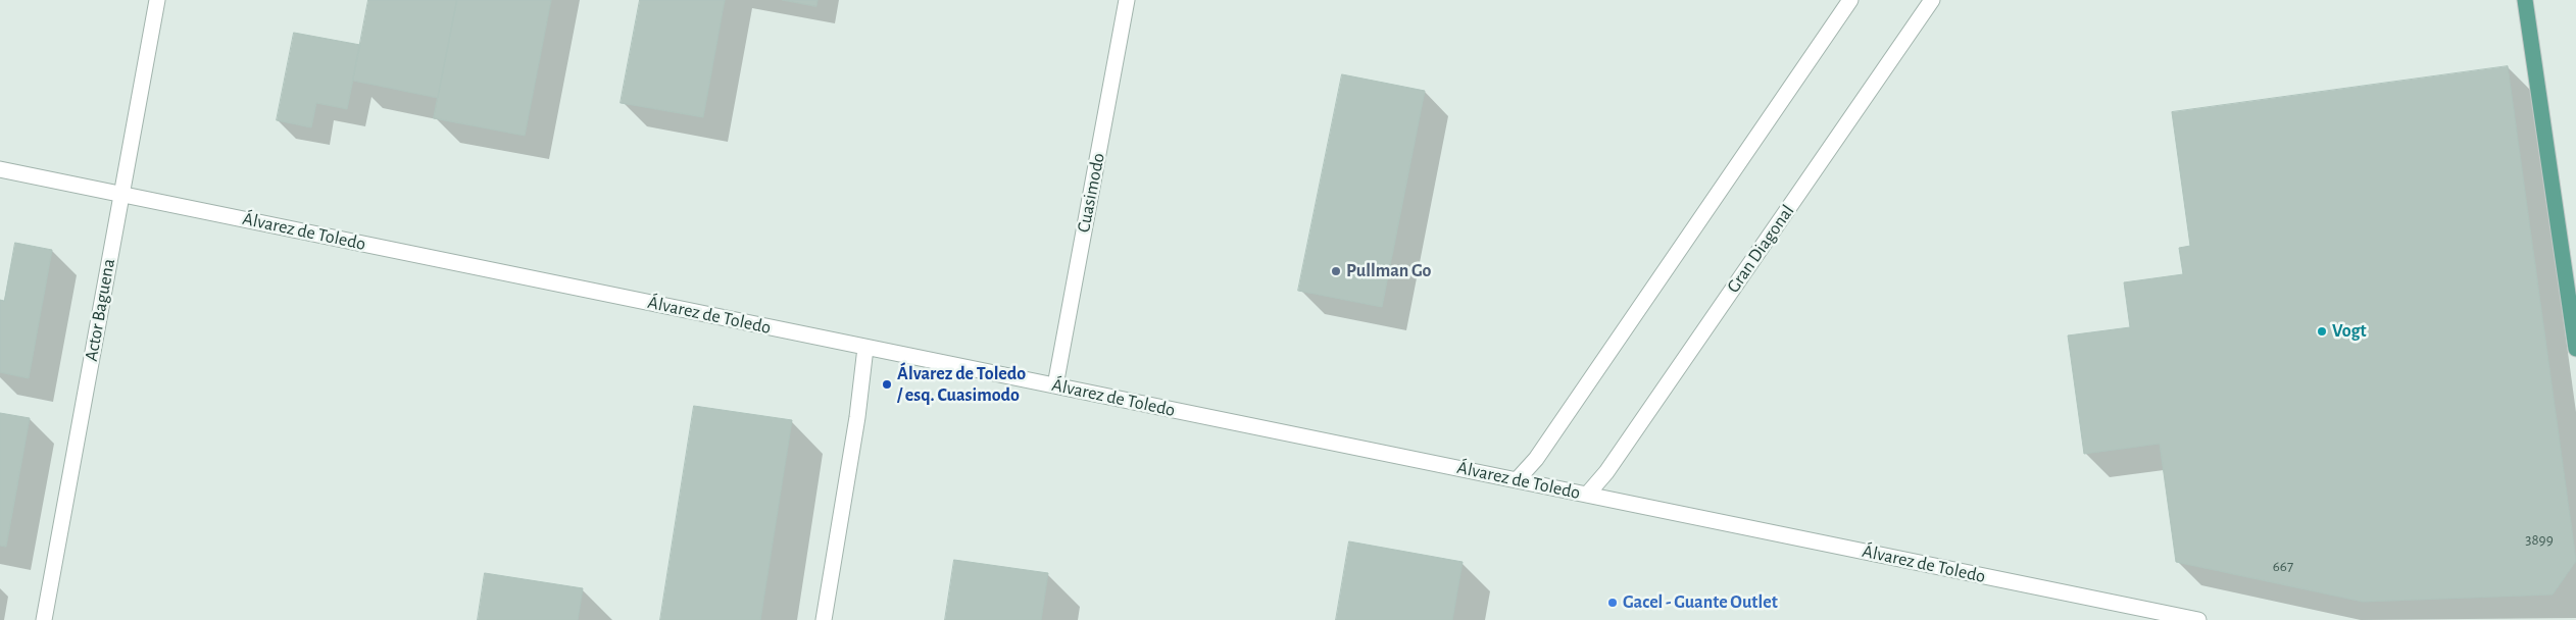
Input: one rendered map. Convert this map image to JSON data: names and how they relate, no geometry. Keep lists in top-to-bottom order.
{
  "streets": {
    "street": [
      "Cuasimodo",
      "Álvarez de Toledo",
      "Gran Diagonal",
      "Actor Baguena"
    ]
  },
  "crossings": [
    ["Cuasimodo", "Álvarez de Toledo"],
    ["Álvarez de Toledo", "Gran Diagonal"],
    ["Álvarez de Toledo", "Actor Baguena"]
  ],
  "places": [
    "Pullman Go",
    "Vogt",
    "Álvarez de Toledo / esq. Cuasimodo",
    "Gacel - Guante Outlet"
  ],
  "house_numbers": ["3899", "667"]
}
